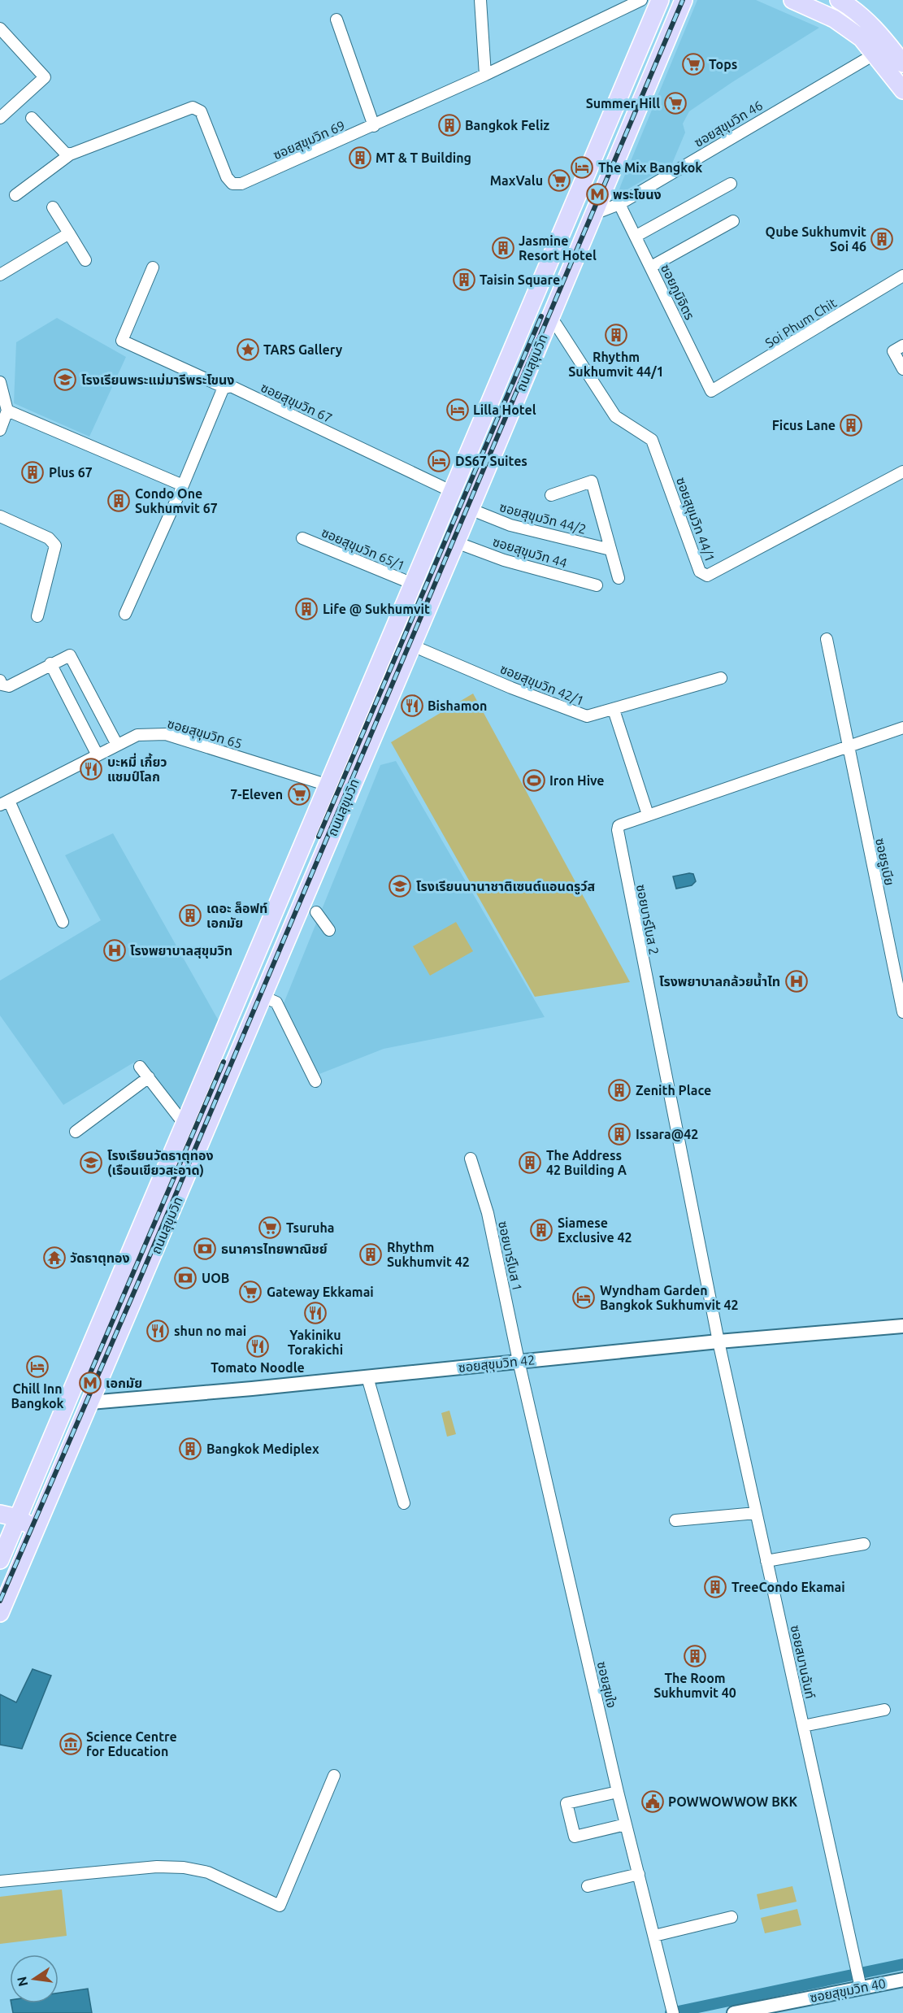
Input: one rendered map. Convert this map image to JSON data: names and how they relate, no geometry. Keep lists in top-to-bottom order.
{
  "streets": {
    "main road": ["ถนนสุขุมวิท"],
    "street": [
      "ซอยสุขุมวิท 46",
      "ซอยสุขุมวิท 69",
      "ซอยภูมิจิตร",
      "Soi Phum Chit",
      "ซอยสุขุมวิท 67",
      "ซอยสุขุมวิท 44/2",
      "ซอยสุขุมวิท 44/1",
      "ซอยสุขุมวิท 65/1",
      "ซอยสุขุมวิท 44",
      "ซอยสุขุมวิท 42/1",
      "ซอยสุขุมวิท 65",
      "ซอยรูเบีย",
      "ซอยบาร์โบส 2",
      "ซอยบาร์โบส 1",
      "ซอยสุขุมวิท 42",
      "ซอยสมานฉันท์",
      "ซอยสุขใจ",
      "ซอยสุขุมวิท 40"
    ]
  },
  "crossings": [
    ["ซอยสุขุมวิท 46", "ซอยภูมิจิตร"],
    ["ซอยสุขุมวิท 46", "ถนนสุขุมวิท"],
    ["ซอยภูมิจิตร", "Soi Phum Chit"],
    ["ถนนสุขุมวิท", "ซอยสุขุมวิท 67"],
    ["ถนนสุขุมวิท", "ซอยสุขุมวิท 44/2"],
    ["ถนนสุขุมวิท", "ซอยสุขุมวิท 44/1"],
    ["ถนนสุขุมวิท", "ซอยสุขุมวิท 65/1"],
    ["ถนนสุขุมวิท", "ซอยสุขุมวิท 44"],
    ["ถนนสุขุมวิท", "ซอยสุขุมวิท 42/1"],
    ["ถนนสุขุมวิท", "ซอยสุขุมวิท 65"],
    ["ถนนสุขุมวิท", "ซอยสุขุมวิท 42"],
    ["ซอยรูเบีย", "ซอยบาร์โบส 2"],
    ["ซอยบาร์โบส 2", "ซอยสุขุมวิท 42"],
    ["ซอยบาร์โบส 2", "ซอยสมานฉันท์"],
    ["ซอยบาร์โบส 1", "ซอยสุขุมวิท 42"],
    ["ซอยบาร์โบส 1", "ซอยสุขใจ"],
    ["ซอยสุขุมวิท 42", "ซอยสมานฉันท์"],
    ["ซอยสุขุมวิท 42", "ซอยสุขใจ"],
    ["ซอยสมานฉันท์", "ซอยสุขุมวิท 40"]
  ],
  "places": {
    "supermarket": [
      "Tops",
      "Summer Hill",
      "MaxValu",
      "7-Eleven",
      "Tsuruha",
      "Gateway Ekkamai"
    ],
    "building": [
      "Bangkok Feliz",
      "MT & T Building",
      "Qube Sukhumvit Soi 46",
      "Jasmine Resort Hotel",
      "Taisin Square",
      "Rhythm Sukhumvit 44/1",
      "Ficus Lane",
      "Plus 67",
      "Condo One Sukhumvit 67",
      "Life @ Sukhumvit",
      "เดอะ ล็อฟท์ เอกมัย",
      "Zenith Place",
      "Issara@42",
      "The Address 42 Building A",
      "Siamese Exclusive 42",
      "Rhythm Sukhumvit 42",
      "Bangkok Mediplex",
      "TreeCondo Ekamai",
      "The Room Sukhumvit 40"
    ],
    "hotel": [
      "The Mix Bangkok",
      "Lilla Hotel",
      "DS67 Suites",
      "Wyndham Garden Bangkok Sukhumvit 42",
      "Chill Inn Bangkok"
    ],
    "metro station": ["พระโขนง", "เอกมัย"],
    "place": ["TARS Gallery"],
    "school or university": ["โรงเรียนพระแม่มารีพระโขนง", "โรงเรียนนานาชาติเซนต์แอนดรูว์ส", "โรงเรียนวัดธาตุทอง (เรือนเขียวสะอาด)"],
    "restaurant": [
      "Bishamon",
      "บะหมี่ เกี้ยว แชมป์โลก",
      "Yakiniku Torakichi",
      "shun no mai",
      "Tomato Noodle"
    ],
    "sports": ["Iron Hive"],
    "hospital": ["โรงพยาบาลสุขุมวิท", "โรงพยาบาลกล้วยน้ำไท"],
    "bank": ["ธนาคารไทยพาณิชย์", "UOB"],
    "temple": ["วัดธาตุทอง"],
    "museum": ["Science Centre for Education"],
    "public building": ["POWWOWWOW BKK"]
  },
  "north": "left"
}
